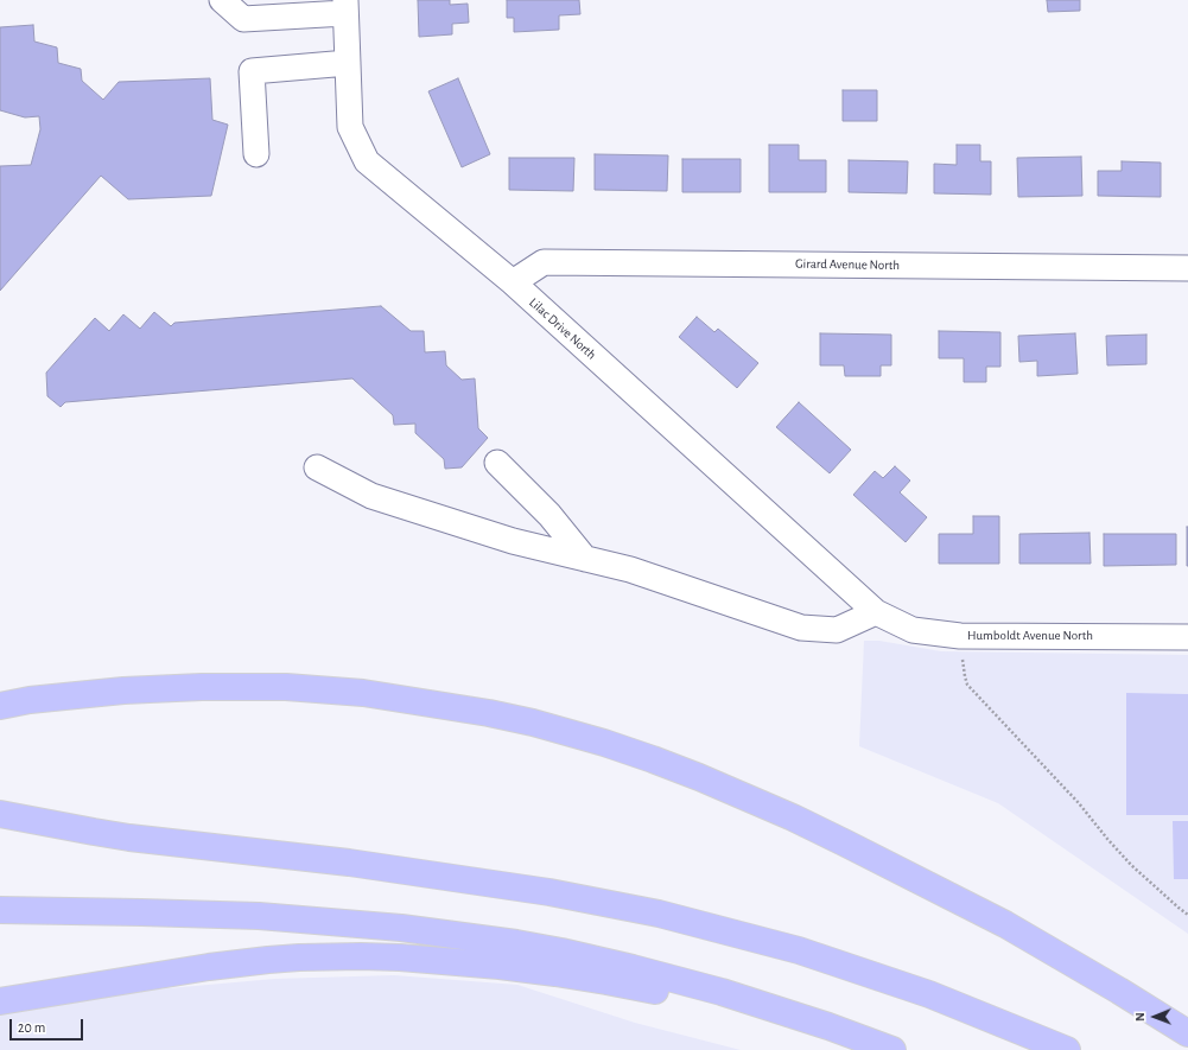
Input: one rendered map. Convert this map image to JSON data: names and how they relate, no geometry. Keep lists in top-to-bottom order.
{
  "streets": {
    "street": ["Girard Avenue North", "Lilac Drive North", "Humboldt Avenue North"]
  },
  "crossings": [
    ["Girard Avenue North", "Lilac Drive North"],
    ["Lilac Drive North", "Humboldt Avenue North"]
  ],
  "scale_bar": "20 m",
  "north": "left"
}
